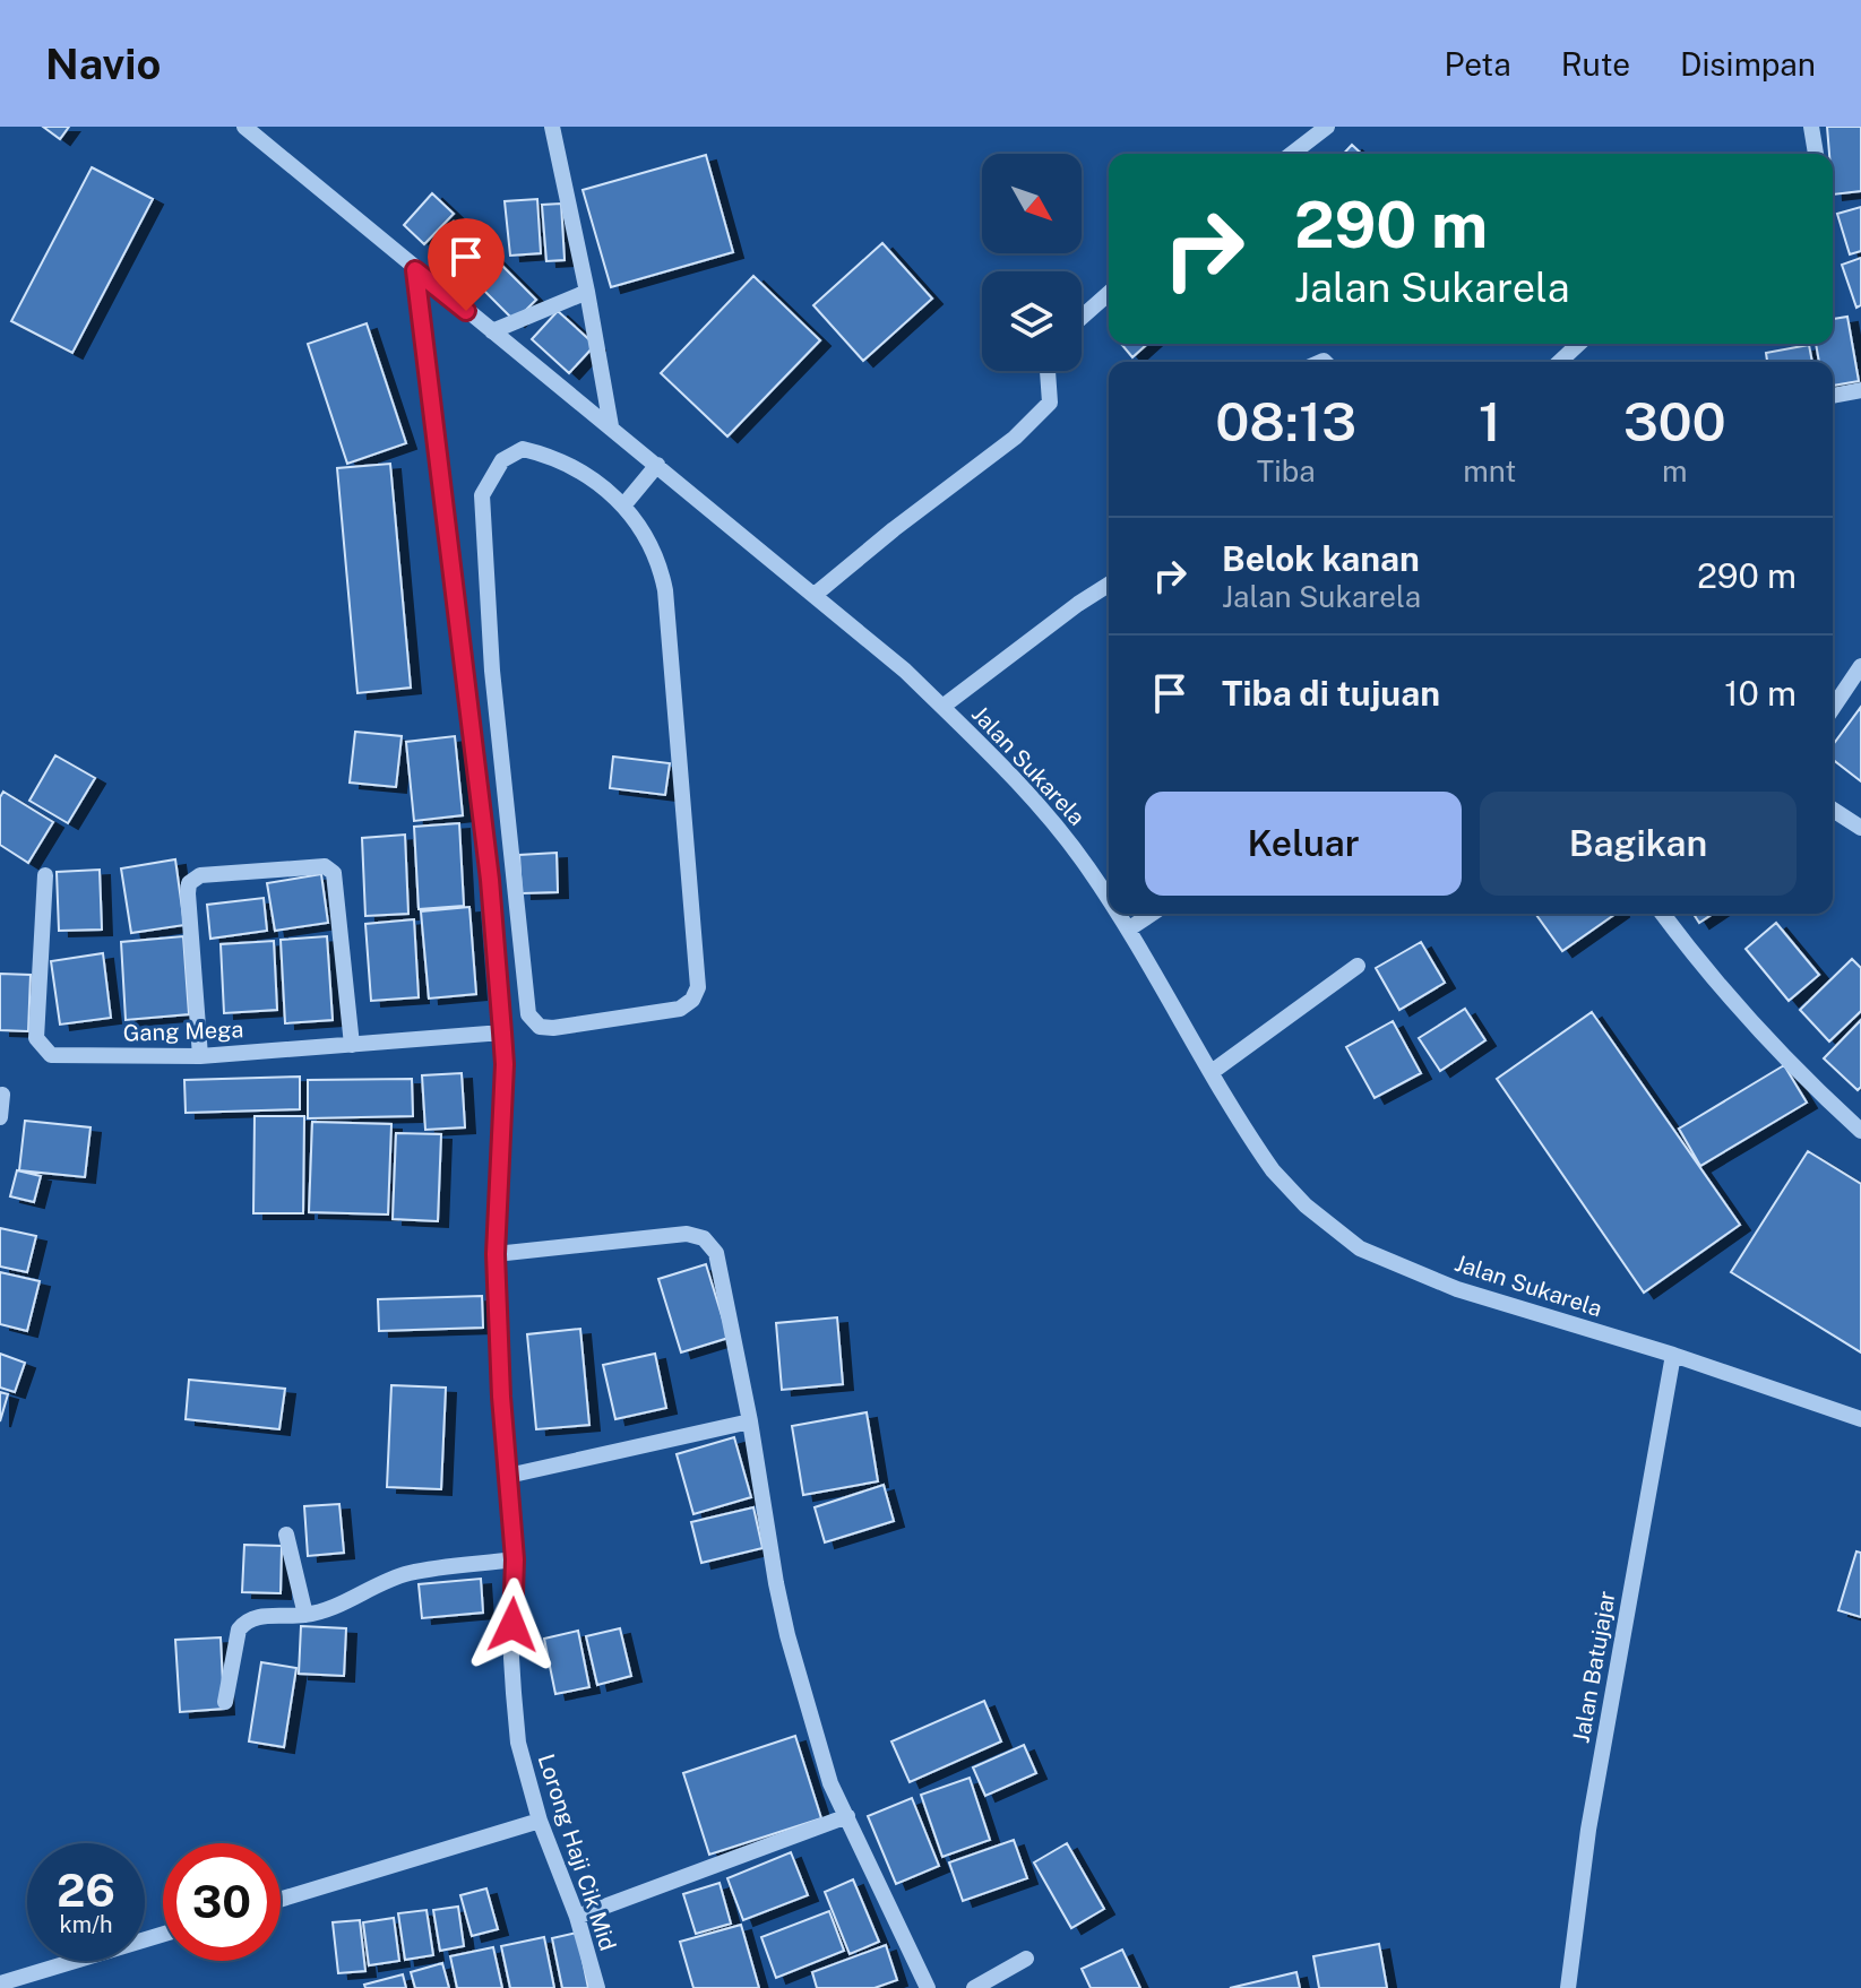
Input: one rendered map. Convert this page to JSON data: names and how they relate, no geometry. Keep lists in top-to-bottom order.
{
  "streets": {
    "street": [
      "Jalan Sukarela",
      "Gang Mega",
      "Jalan Batujajar",
      "Lorong Haji Cik Mid"
    ]
  },
  "crossings": [
    ["Jalan Sukarela", "Jalan Batujajar"],
    ["Jalan Sukarela", "Lorong Haji Cik Mid"],
    ["Gang Mega", "Lorong Haji Cik Mid"]
  ],
  "north": "bottom right",
  "page": {
    "header": "Navio",
    "nav": ["Peta", "Rute", "Disimpan"],
    "turn": ["290 m", "Jalan Sukarela"],
    "eta": [
      "08:13",
      "Tiba",
      "1",
      "mnt",
      "300",
      "m"
    ],
    "list": [
      {
        "name": "Belok kanan",
        "note": "Jalan Sukarela",
        "value": "290 m"
      },
      {
        "name": "Tiba di tujuan",
        "value": "10 m"
      }
    ],
    "buttons": ["Keluar", "Bagikan"],
    "speed": "26 km/h",
    "limit": "30"
  }
}
